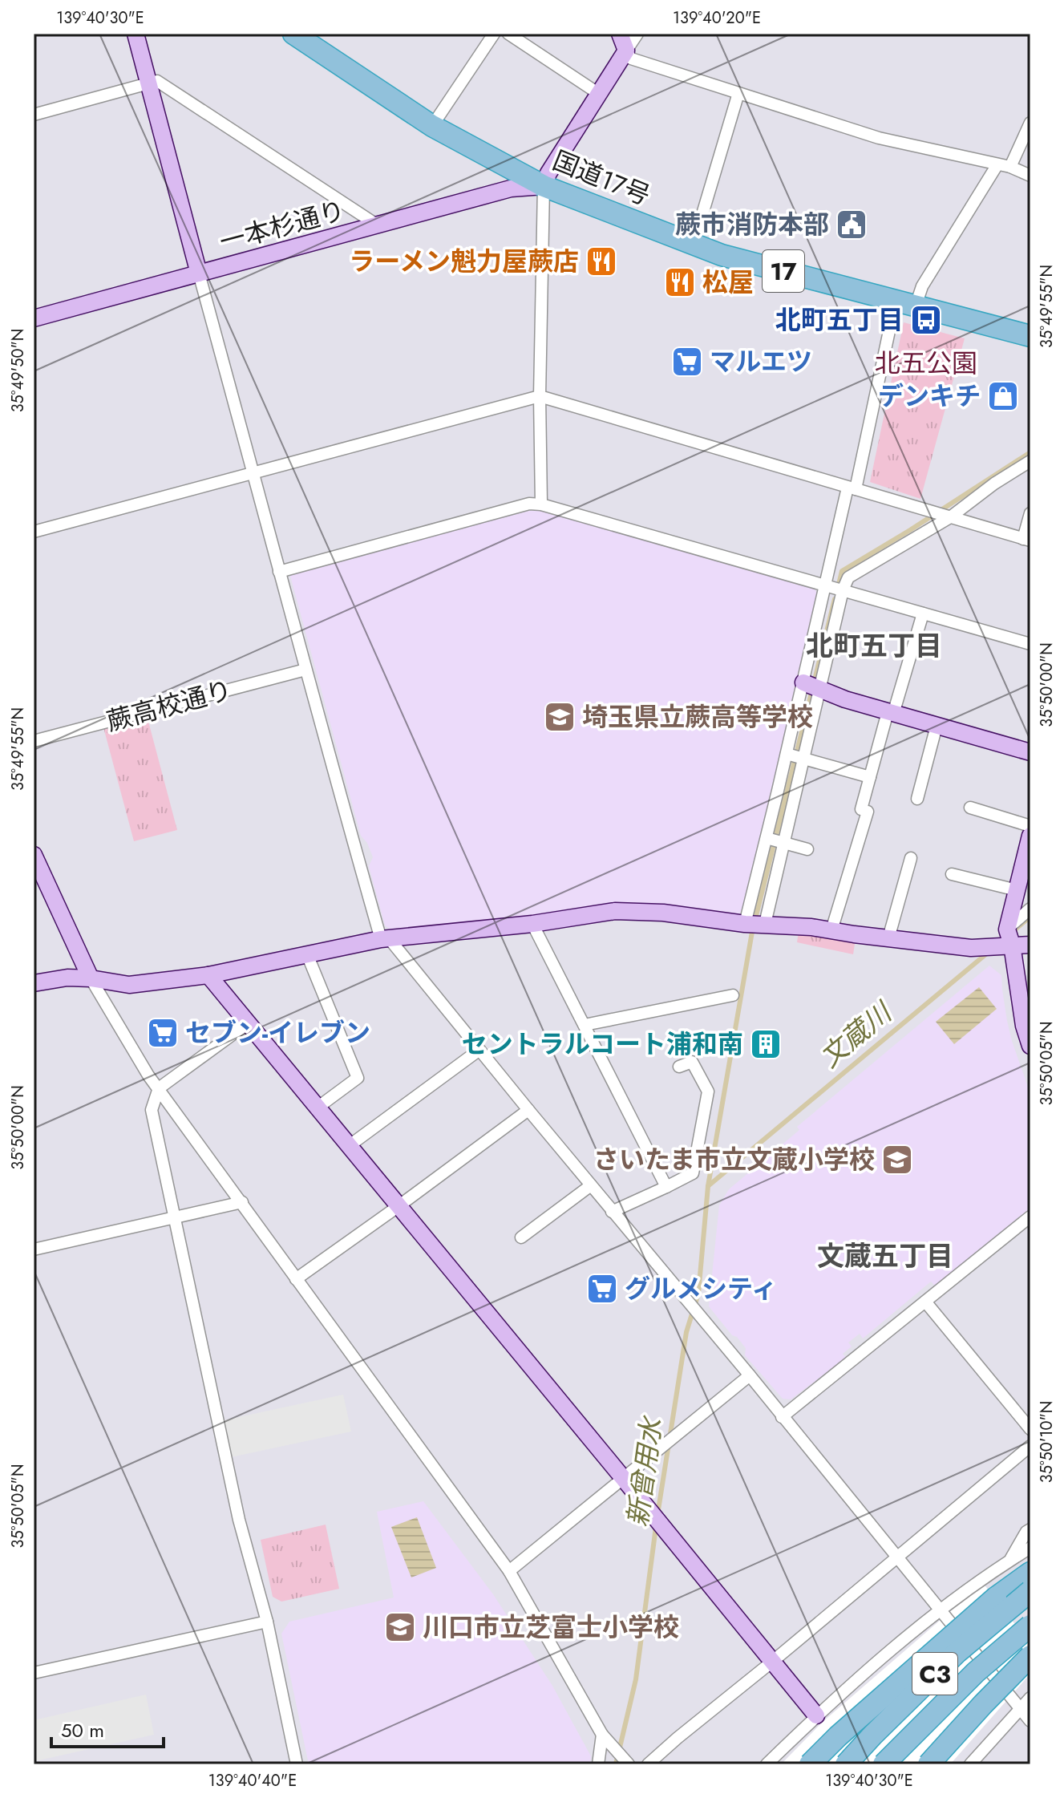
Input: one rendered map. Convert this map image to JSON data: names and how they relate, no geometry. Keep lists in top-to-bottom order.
{
  "streets": {
    "highway": ["国道17号", "17", "C3"],
    "street": ["一本杉通り", "蕨高校通り"]
  },
  "crossings": [
    ["国道17号", "一本杉通り"]
  ],
  "districts": ["北町五丁目", "文蔵五丁目"],
  "water": ["文蔵川", "新曾用水"],
  "parks": ["北五公園"],
  "places": {
    "public building": ["蕨市消防本部"],
    "restaurant": ["ラーメン魁力屋蕨店", "松屋"],
    "bus stop": ["北町五丁目"],
    "supermarket": ["マルエツ", "セブン-イレブン", "グルメシティ"],
    "shop": ["デンキチ"],
    "school or university": ["埼玉県立蕨高等学校", "さいたま市立文蔵小学校", "川口市立芝富士小学校"],
    "building": ["セントラルコート浦和南"]
  },
  "scale_bar": "50 m",
  "coordinates": [
    "139°40'30\"E",
    "139°40'20\"E",
    "35°49'55\"N",
    "35°49'50\"N",
    "35°50'00\"N",
    "35°50'05\"N",
    "35°50'10\"N",
    "139°40'40\"E"
  ]
}
